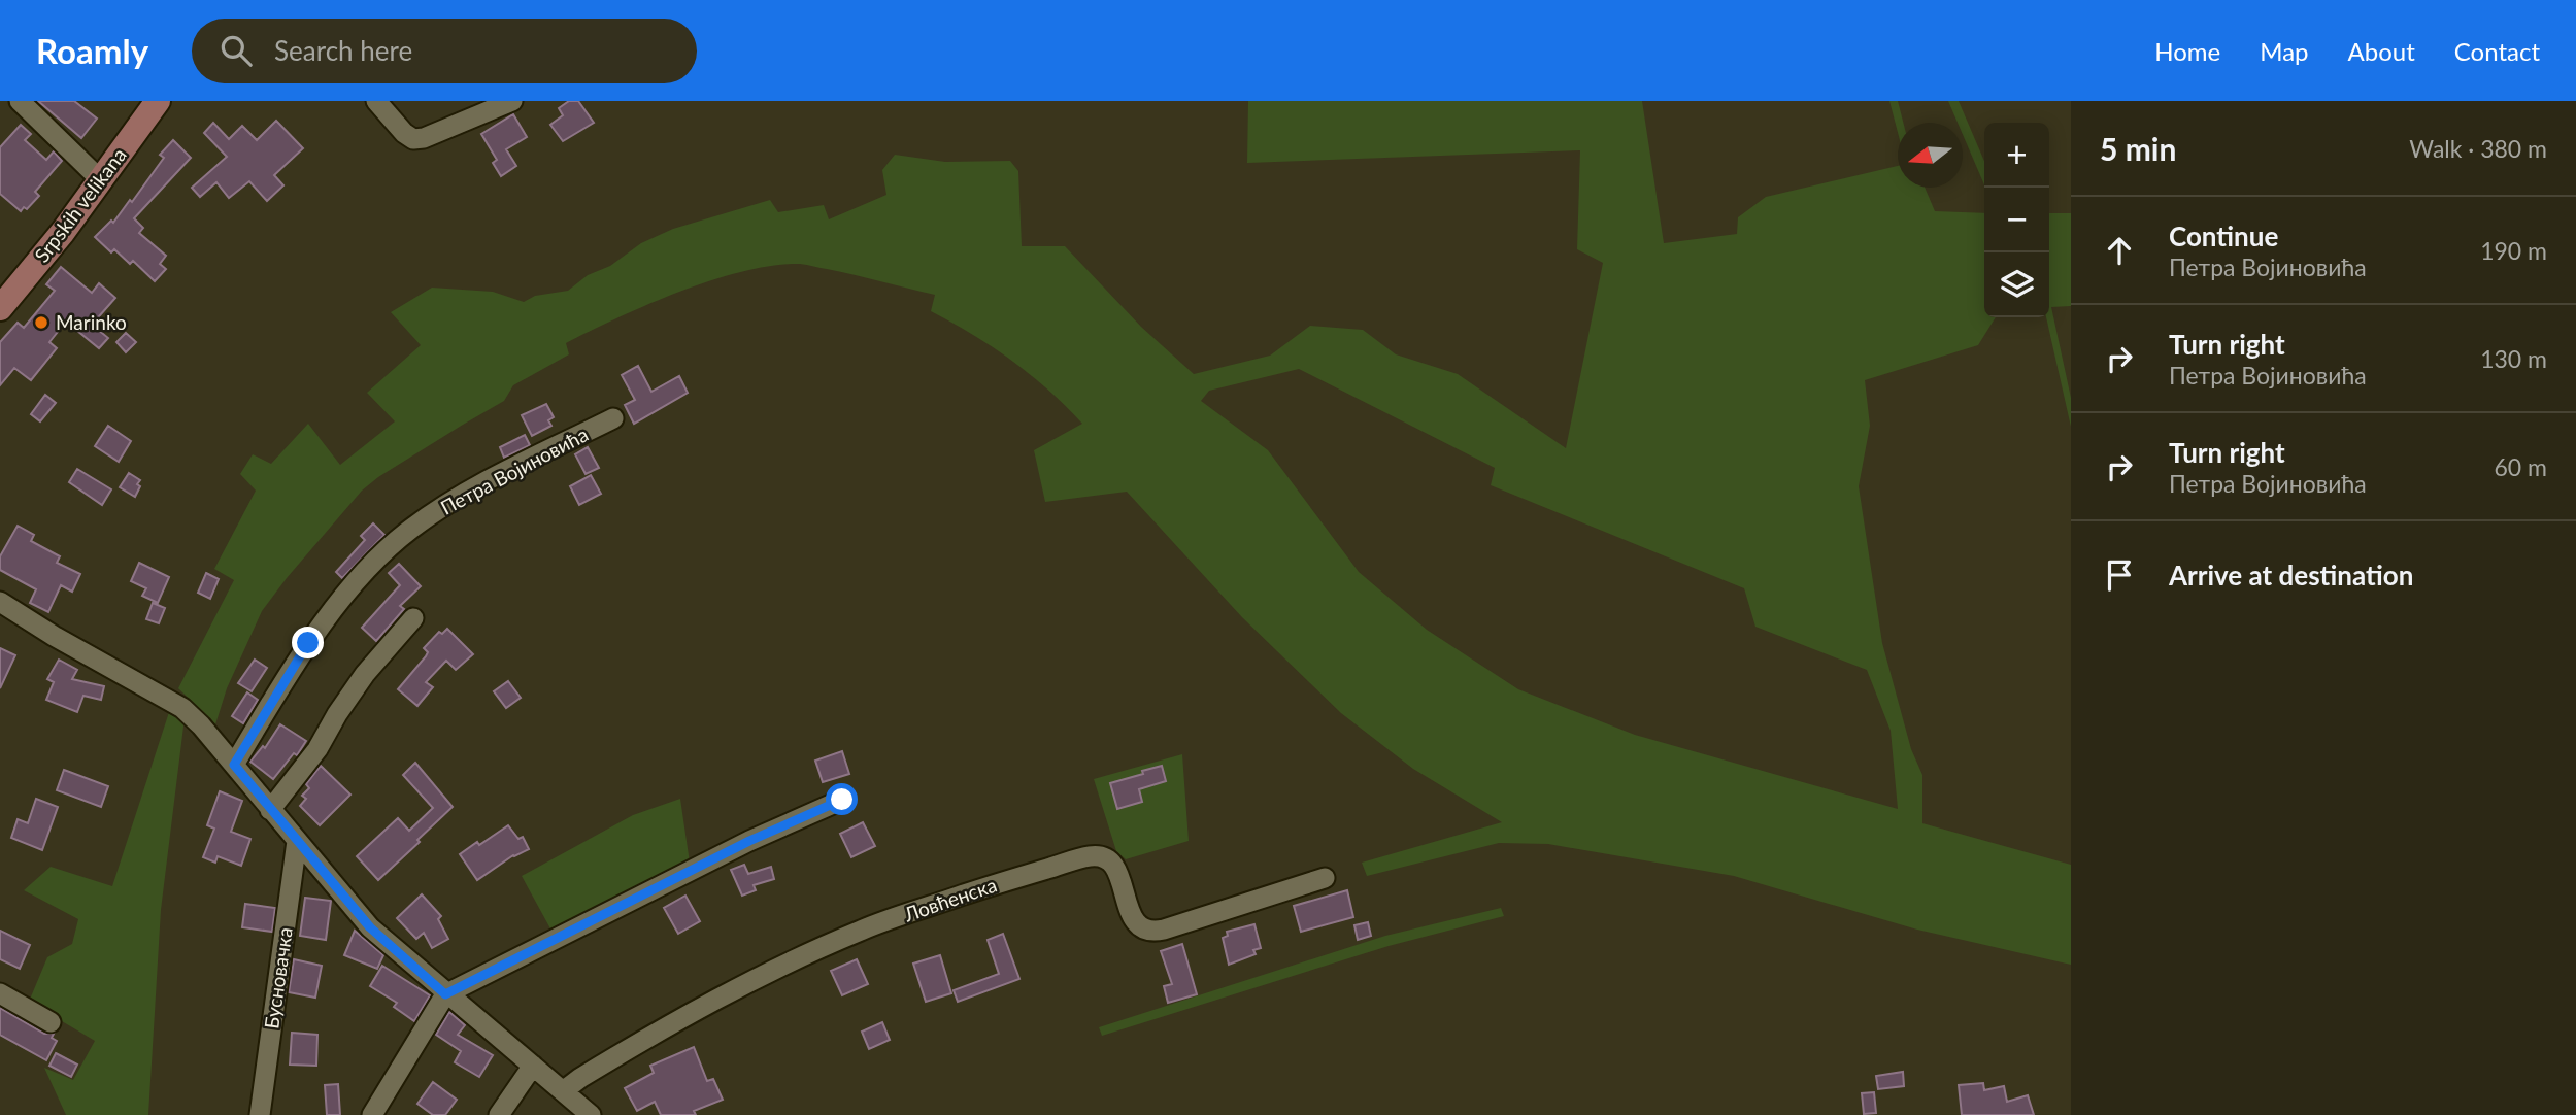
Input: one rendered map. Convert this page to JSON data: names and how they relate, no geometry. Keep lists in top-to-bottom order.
{
  "streets": {
    "main road": ["Srpskih velikana"],
    "street": ["Петра Војиновића", "Ловћенска", "Бусновачка"]
  },
  "places": ["Marinko"],
  "north": "left",
  "page": {
    "header": "Roamly",
    "search": "Search here",
    "nav": [
      "Home",
      "Map",
      "About",
      "Contact"
    ],
    "heading": ["5 min", "Walk · 380 m"],
    "map_buttons": ["+", "−"],
    "list": [
      ["Continue", "Петра Војиновића", "190 m"],
      ["Turn right", "Петра Војиновића", "130 m"],
      ["Turn right", "Петра Војиновића", "60 m"],
      "Arrive at destination"
    ]
  }
}
